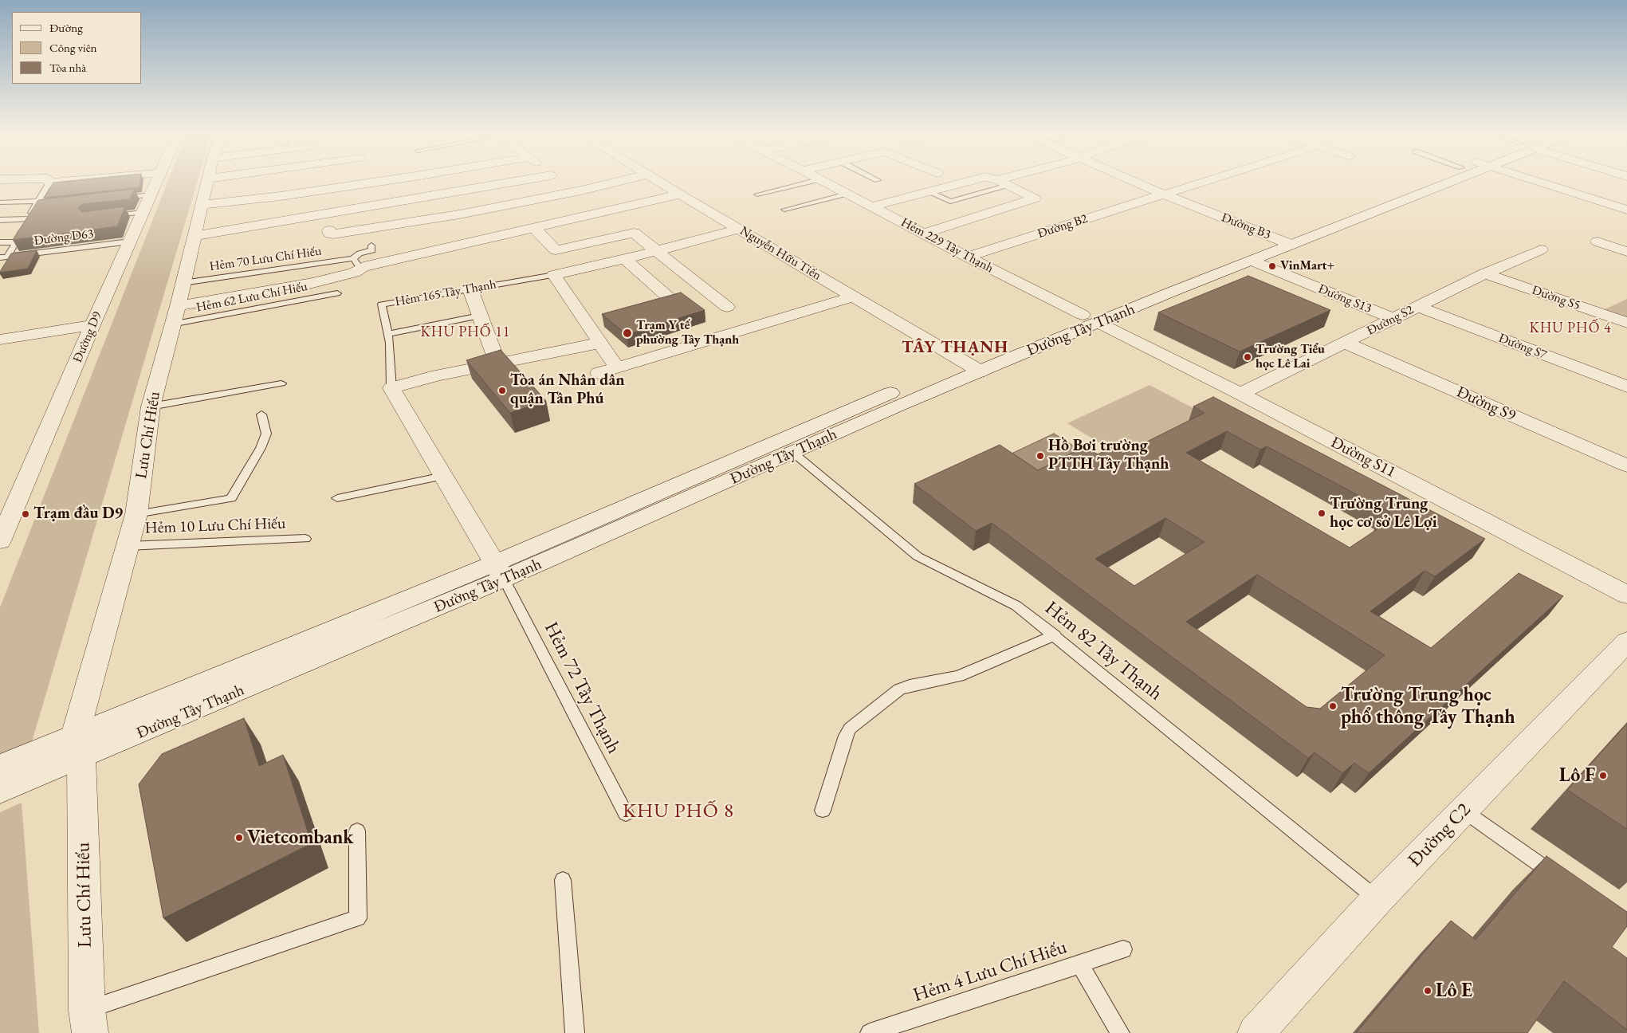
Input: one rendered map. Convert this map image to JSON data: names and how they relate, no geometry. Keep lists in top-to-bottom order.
{
  "streets": {
    "street": [
      "Đường B2",
      "Đường B3",
      "Hẻm 229 Tây Thạnh",
      "Nguyễn Hữu Tiến",
      "Hẻm 165 Tây Thạnh",
      "Đường S5",
      "Đường S13",
      "Đường S2",
      "Đường Tây Thạnh",
      "Đường D9",
      "Đường S7",
      "Đường S9",
      "Lưu Chí Hiếu",
      "Đường S11",
      "Đường C2"
    ],
    "lane": [
      "Đường D63",
      "Hẻm 70 Lưu Chí Hiếu",
      "Hẻm 62 Lưu Chí Hiếu",
      "Hẻm 10 Lưu Chí Hiếu",
      "Hẻm 82 Tây Thạnh",
      "Hẻm 72 Tây Thạnh",
      "Hẻm 4 Lưu Chí Hiếu"
    ]
  },
  "crossings": [
    ["Đường B2", "Đường B3"],
    ["Đường B2", "Hẻm 229 Tây Thạnh"],
    ["Đường B3", "Đường Tây Thạnh"],
    ["Đường D63", "Đường D9"],
    ["Hẻm 229 Tây Thạnh", "Đường Tây Thạnh"],
    ["Hẻm 229 Tây Thạnh", "Đường S11"],
    ["Nguyễn Hữu Tiến", "Hẻm 165 Tây Thạnh"],
    ["Nguyễn Hữu Tiến", "Đường Tây Thạnh"],
    ["Hẻm 70 Lưu Chí Hiếu", "Lưu Chí Hiếu"],
    ["Hẻm 165 Tây Thạnh", "Đường Tây Thạnh"],
    ["Hẻm 165 Tây Thạnh", "Hẻm 72 Tây Thạnh"],
    ["Hẻm 62 Lưu Chí Hiếu", "Lưu Chí Hiếu"],
    ["Đường S5", "Đường S2"],
    ["Đường S13", "Đường S2"],
    ["Đường S13", "Đường Tây Thạnh"],
    ["Đường S2", "Đường S7"],
    ["Đường S2", "Đường S9"],
    ["Đường S2", "Đường S11"],
    ["Đường Tây Thạnh", "Lưu Chí Hiếu"],
    ["Đường Tây Thạnh", "Đường S11"],
    ["Đường Tây Thạnh", "Hẻm 82 Tây Thạnh"],
    ["Đường Tây Thạnh", "Hẻm 72 Tây Thạnh"],
    ["Lưu Chí Hiếu", "Hẻm 10 Lưu Chí Hiếu"],
    ["Hẻm 82 Tây Thạnh", "Đường C2"]
  ],
  "districts": [
    "KHU PHỐ 4",
    "KHU PHỐ 11",
    "TÂY THẠNH",
    "KHU PHỐ 8"
  ],
  "places": [
    "VinMart+",
    "Trạm Y tế phường Tây Thạnh",
    "Trường Tiểu học Lê Lai",
    "Tòa án Nhân dân quận Tân Phú",
    "Hồ Bơi trường PTTH Tây Thạnh",
    "Trường Trung học cơ sở Lê Lợi",
    "Trạm đầu D9",
    "Trường Trung học phổ thông Tây Thạnh",
    "Lô F",
    "Vietcombank",
    "Lô E"
  ],
  "legend": ["Đường", "Công viên", "Tòa nhà"]
}
